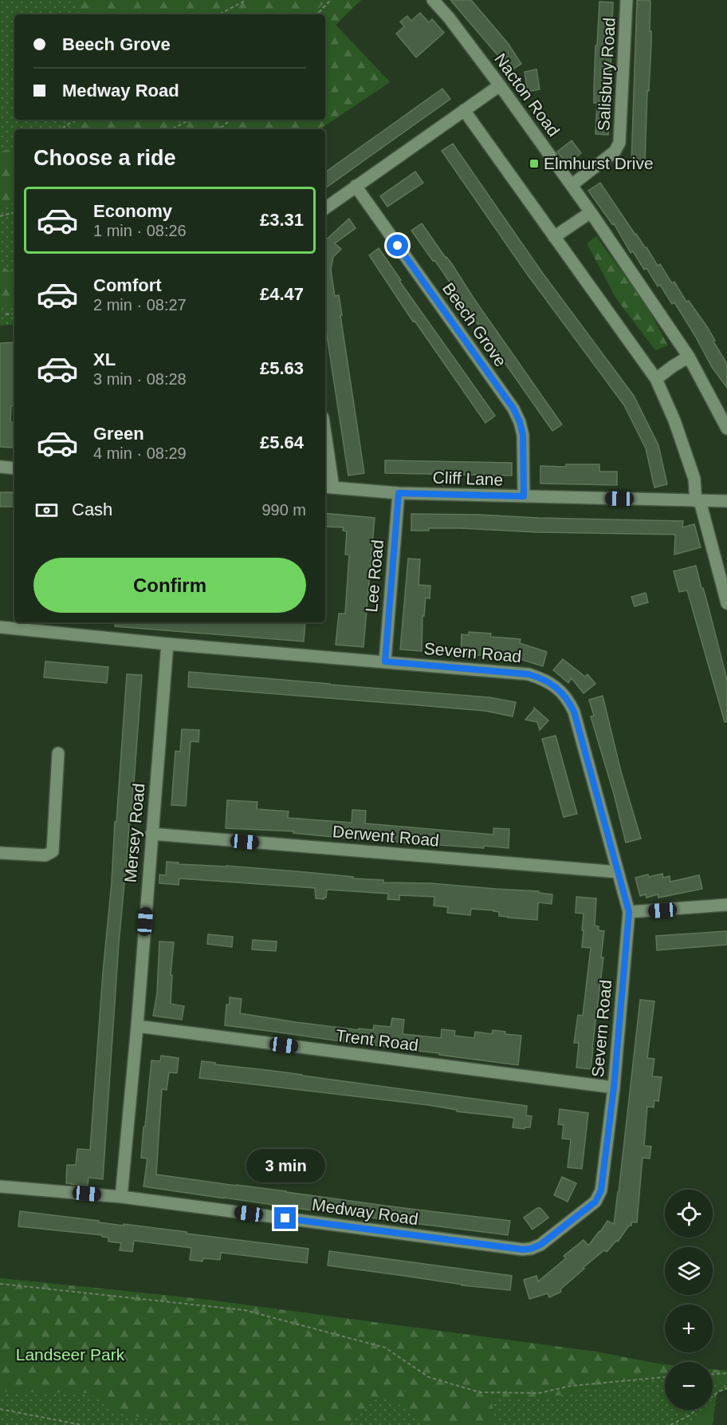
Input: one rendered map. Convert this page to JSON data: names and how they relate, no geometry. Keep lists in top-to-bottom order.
{
  "streets": {
    "street": [
      "Salisbury Road",
      "Nacton Road",
      "Beech Grove",
      "Cliff Lane",
      "Lee Road",
      "Severn Road",
      "Mersey Road",
      "Derwent Road",
      "Trent Road",
      "Medway Road"
    ]
  },
  "crossings": [
    ["Salisbury Road", "Nacton Road"],
    ["Beech Grove", "Cliff Lane"],
    ["Cliff Lane", "Lee Road"],
    ["Lee Road", "Severn Road"],
    ["Severn Road", "Mersey Road"],
    ["Severn Road", "Derwent Road"],
    ["Severn Road", "Trent Road"],
    ["Severn Road", "Medway Road"],
    ["Mersey Road", "Derwent Road"],
    ["Mersey Road", "Trent Road"],
    ["Mersey Road", "Medway Road"],
    ["Trent Road", "Medway Road"]
  ],
  "parks": ["Landseer Park"],
  "places": {
    "transit": ["Elmhurst Drive"]
  },
  "page": {
    "banner": ["Beech Grove", "Medway Road"],
    "heading": "Choose a ride",
    "list": [
      {
        "name": "Economy",
        "note": "1 min · 08:26",
        "value": "£3.31"
      },
      {
        "name": "Comfort",
        "note": "2 min · 08:27",
        "value": "£4.47"
      },
      {
        "name": "XL",
        "note": "3 min · 08:28",
        "value": "£5.63"
      },
      {
        "name": "Green",
        "note": "4 min · 08:29",
        "value": "£5.64"
      }
    ],
    "pay": ["Cash", "990 m"],
    "buttons": "Confirm",
    "bubble": "3 min",
    "map_buttons": ["+", "−"]
  }
}
